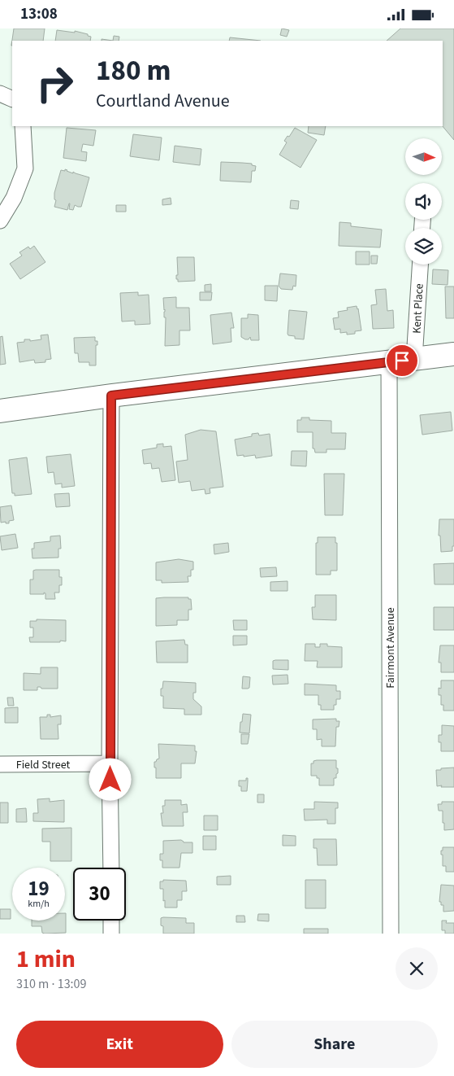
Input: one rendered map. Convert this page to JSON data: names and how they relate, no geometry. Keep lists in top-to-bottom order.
{
  "streets": {
    "street": ["Kent Place", "Fairmont Avenue", "Field Street"]
  },
  "north": "right",
  "page": {
    "status": "13:08",
    "turn": ["180 m", "Courtland Avenue"],
    "speed": "19 km/h",
    "limit": "30",
    "heading": ["1 min", "310 m · 13:09"],
    "buttons": ["Exit", "Share"]
  }
}
